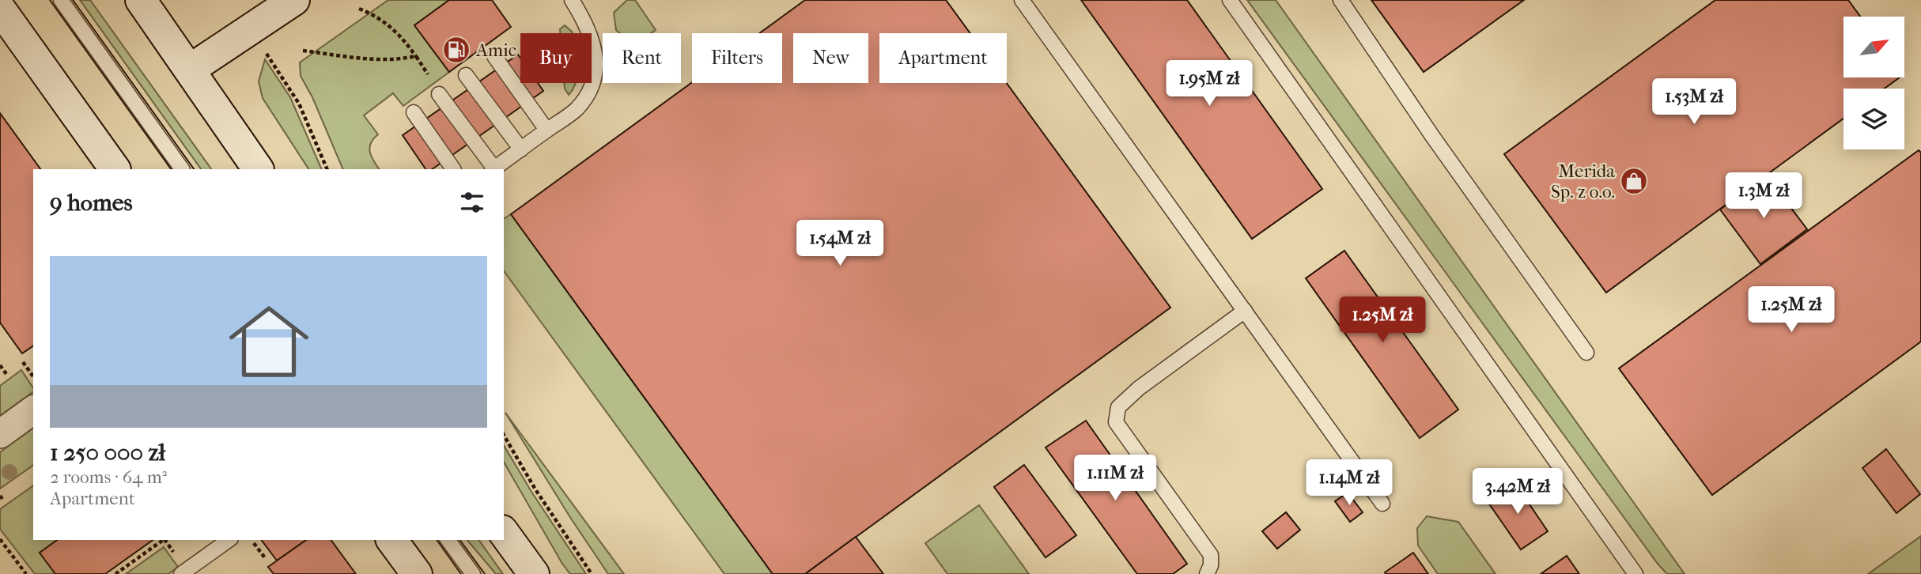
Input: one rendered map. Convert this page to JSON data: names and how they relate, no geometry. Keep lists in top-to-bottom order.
{
  "places": {
    "fuel station": ["Amic"],
    "shop": ["Merida Sp. z o.o."]
  },
  "north": "top right",
  "page": {
    "chip": [
      "Buy",
      "Rent",
      "Filters",
      "New",
      "Apartment"
    ],
    "price": [
      "1.95M zł",
      "1.53M zł",
      "1.3M zł",
      "1.54M zł",
      "1.25M zł",
      "1.25M zł",
      "1.11M zł",
      "1.14M zł",
      "3.42M zł"
    ],
    "heading": "9 homes",
    "list": [
      {
        "name": "1 250 000 zł",
        "note": "2 rooms · 64 m² · Apartment"
      }
    ]
  }
}
